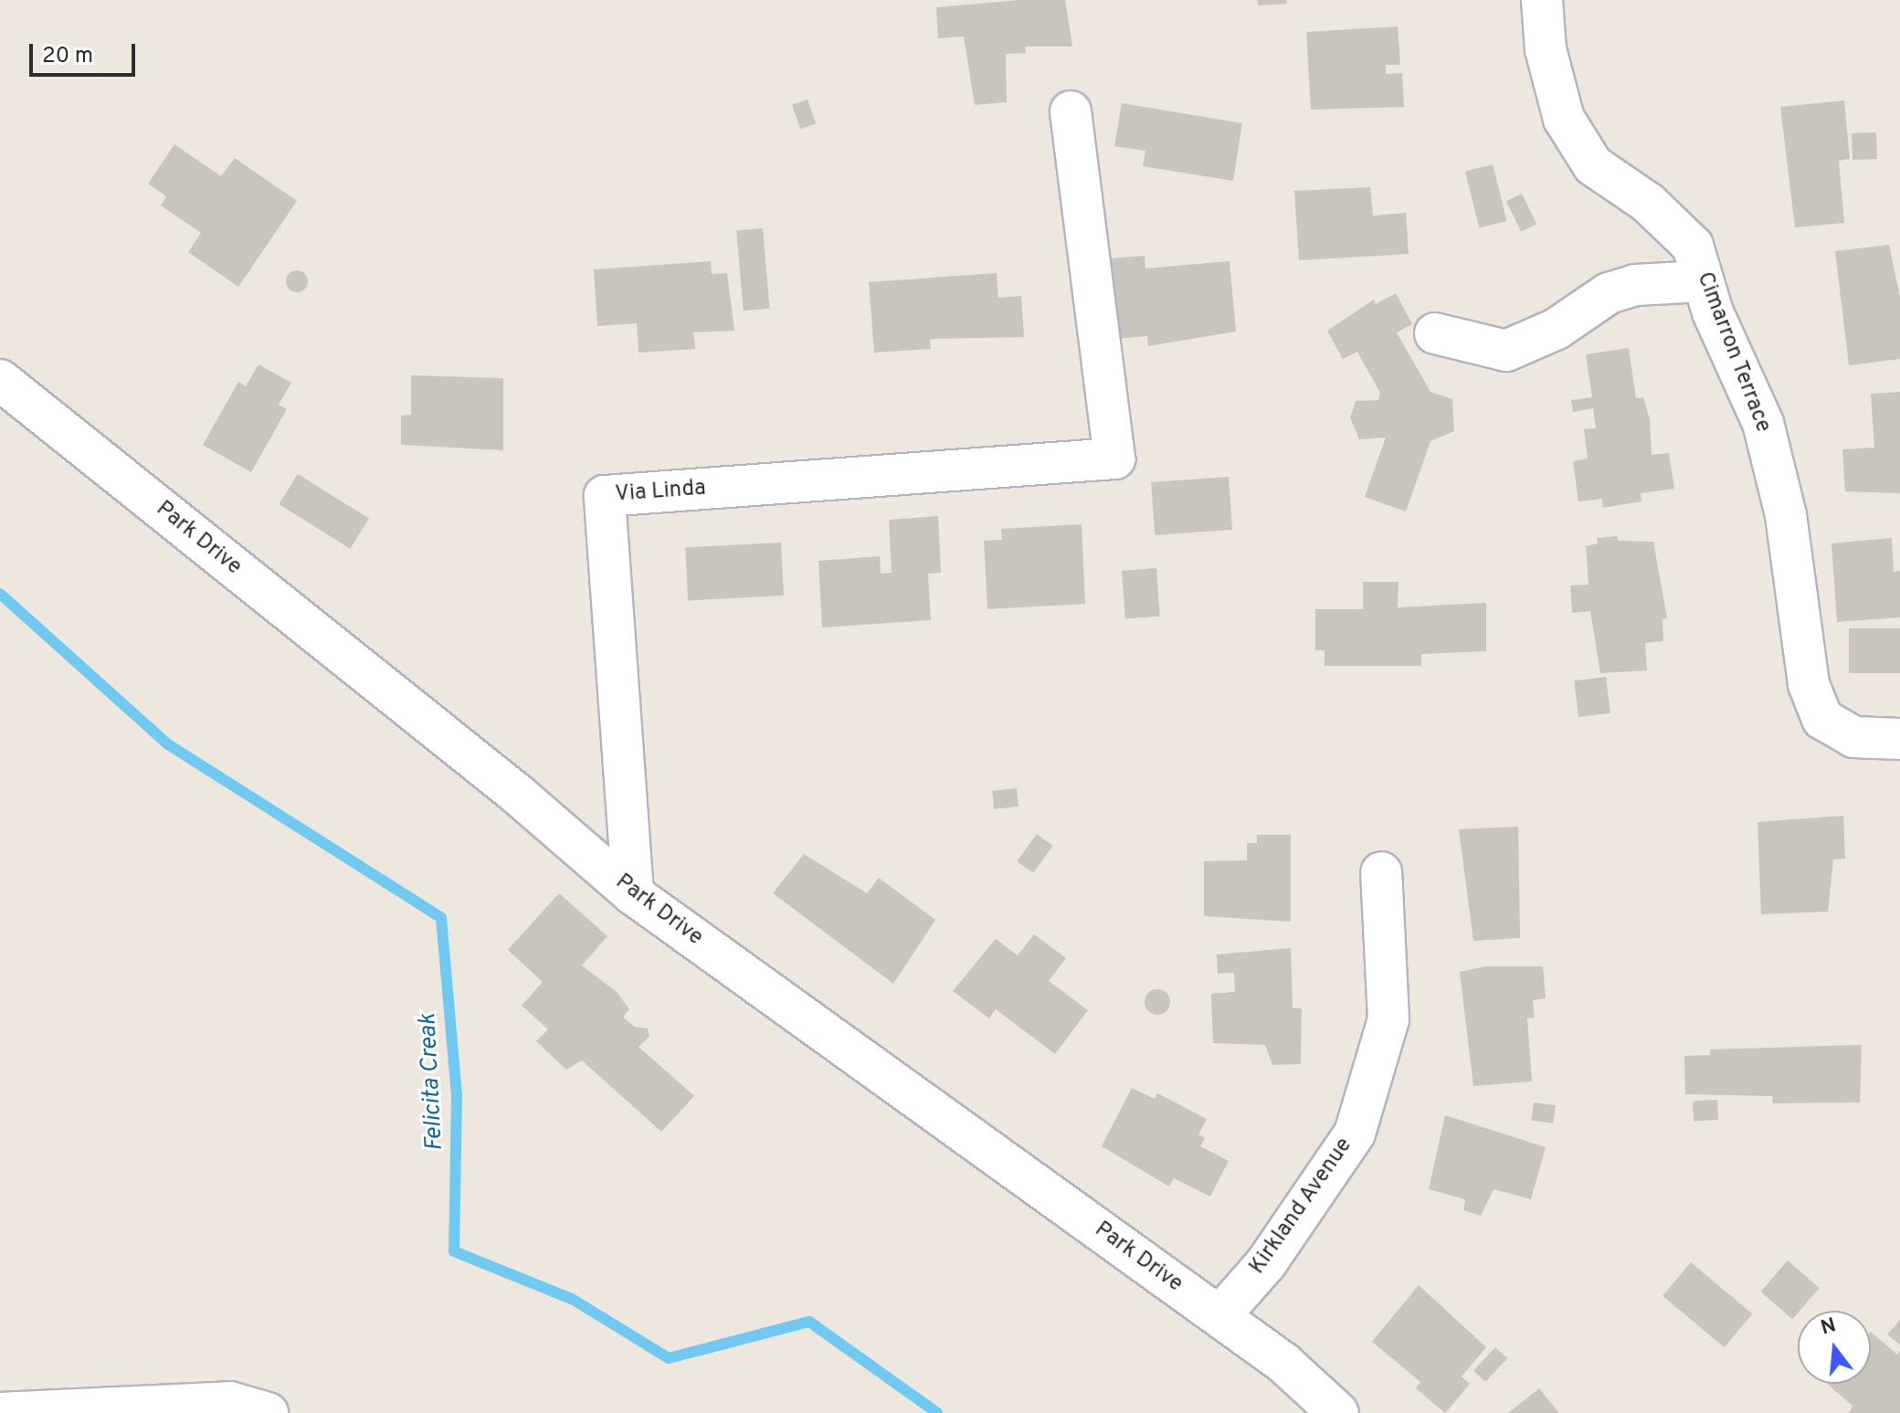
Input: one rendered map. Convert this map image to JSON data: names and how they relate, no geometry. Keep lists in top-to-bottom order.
{
  "streets": {
    "street": [
      "Cimarron Terrace",
      "Via Linda",
      "Park Drive",
      "Kirkland Avenue"
    ]
  },
  "crossings": [
    ["Via Linda", "Park Drive"],
    ["Park Drive", "Kirkland Avenue"]
  ],
  "water": ["Felicita Creak"],
  "scale_bar": "20 m",
  "north": "top"
}
